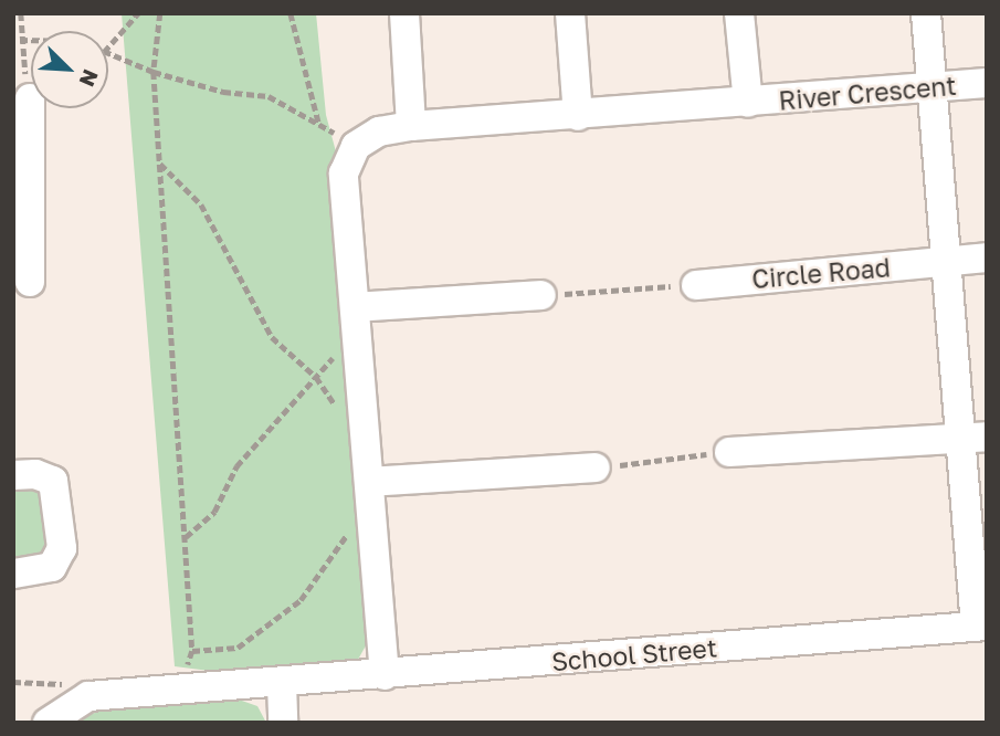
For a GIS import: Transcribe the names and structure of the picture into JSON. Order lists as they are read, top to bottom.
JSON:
{
  "streets": {
    "street": ["River Crescent", "Circle Road", "School Street"]
  },
  "north": "bottom right"
}
